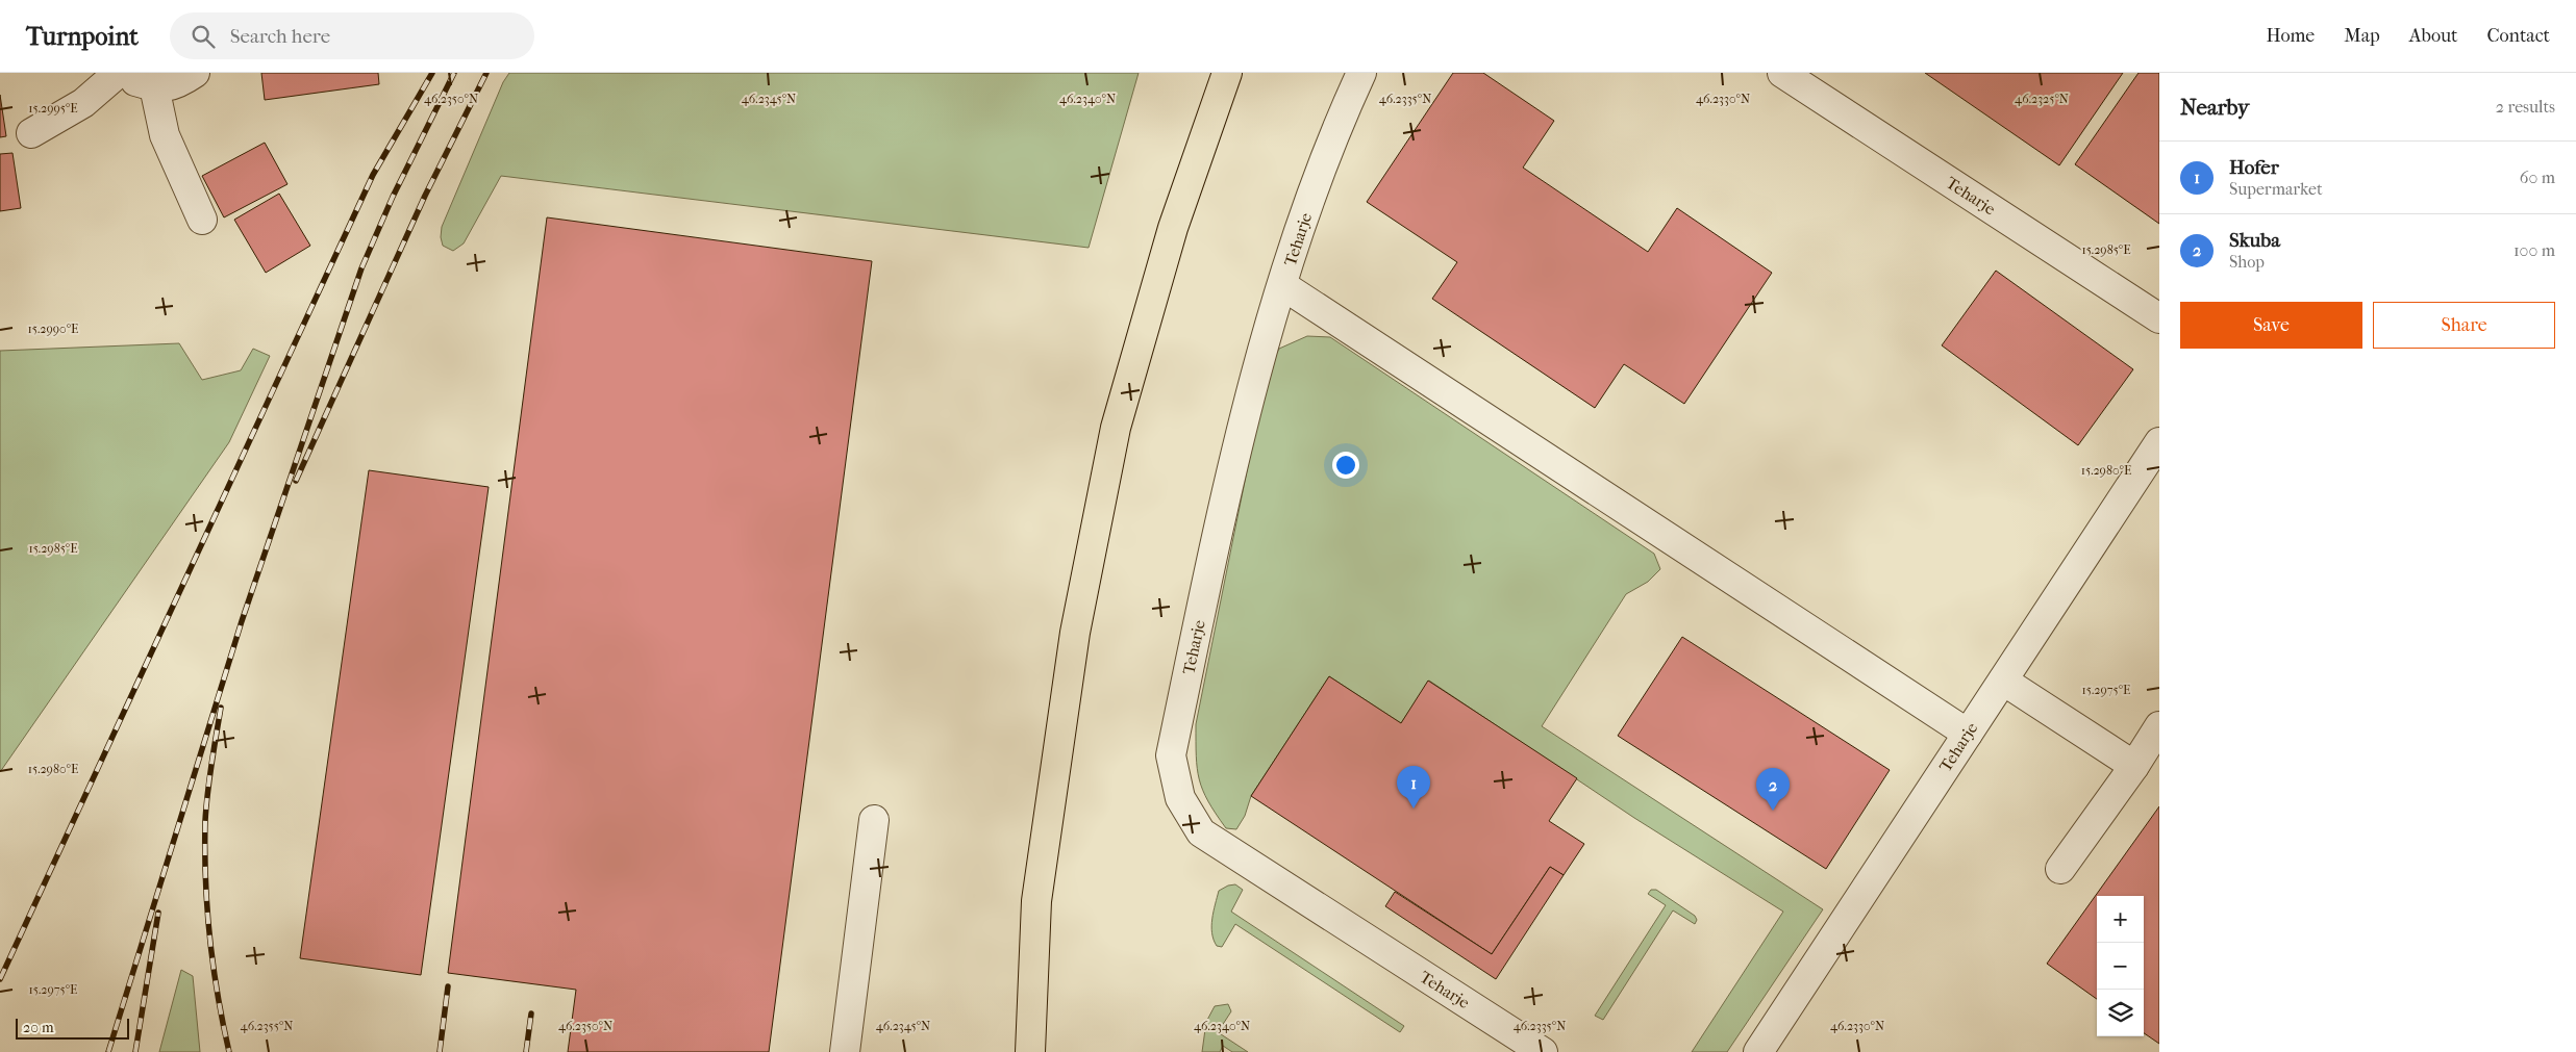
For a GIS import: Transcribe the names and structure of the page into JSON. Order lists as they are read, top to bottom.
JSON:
{
  "streets": {
    "street": ["Teharje"]
  },
  "scale_bar": "20 m",
  "page": {
    "header": "Turnpoint",
    "search": "Search here",
    "nav": [
      "Home",
      "Map",
      "About",
      "Contact"
    ],
    "heading": ["Nearby", "2 results"],
    "list": [
      {
        "mark": "1",
        "name": "Hofer",
        "note": "Supermarket",
        "value": "60 m"
      },
      {
        "mark": "2",
        "name": "Skuba",
        "note": "Shop",
        "value": "100 m"
      }
    ],
    "buttons": ["Save", "Share"],
    "pins": ["1", "2"],
    "map_buttons": ["+", "−"],
    "scale": "20 m"
  },
  "coordinates": [
    "46.2350°N",
    "46.2345°N",
    "46.2340°N",
    "46.2335°N",
    "46.2330°N",
    "46.2325°N",
    "15.2995°E",
    "15.2985°E",
    "15.2990°E",
    "15.2980°E",
    "15.2975°E",
    "46.2355°N"
  ]
}
